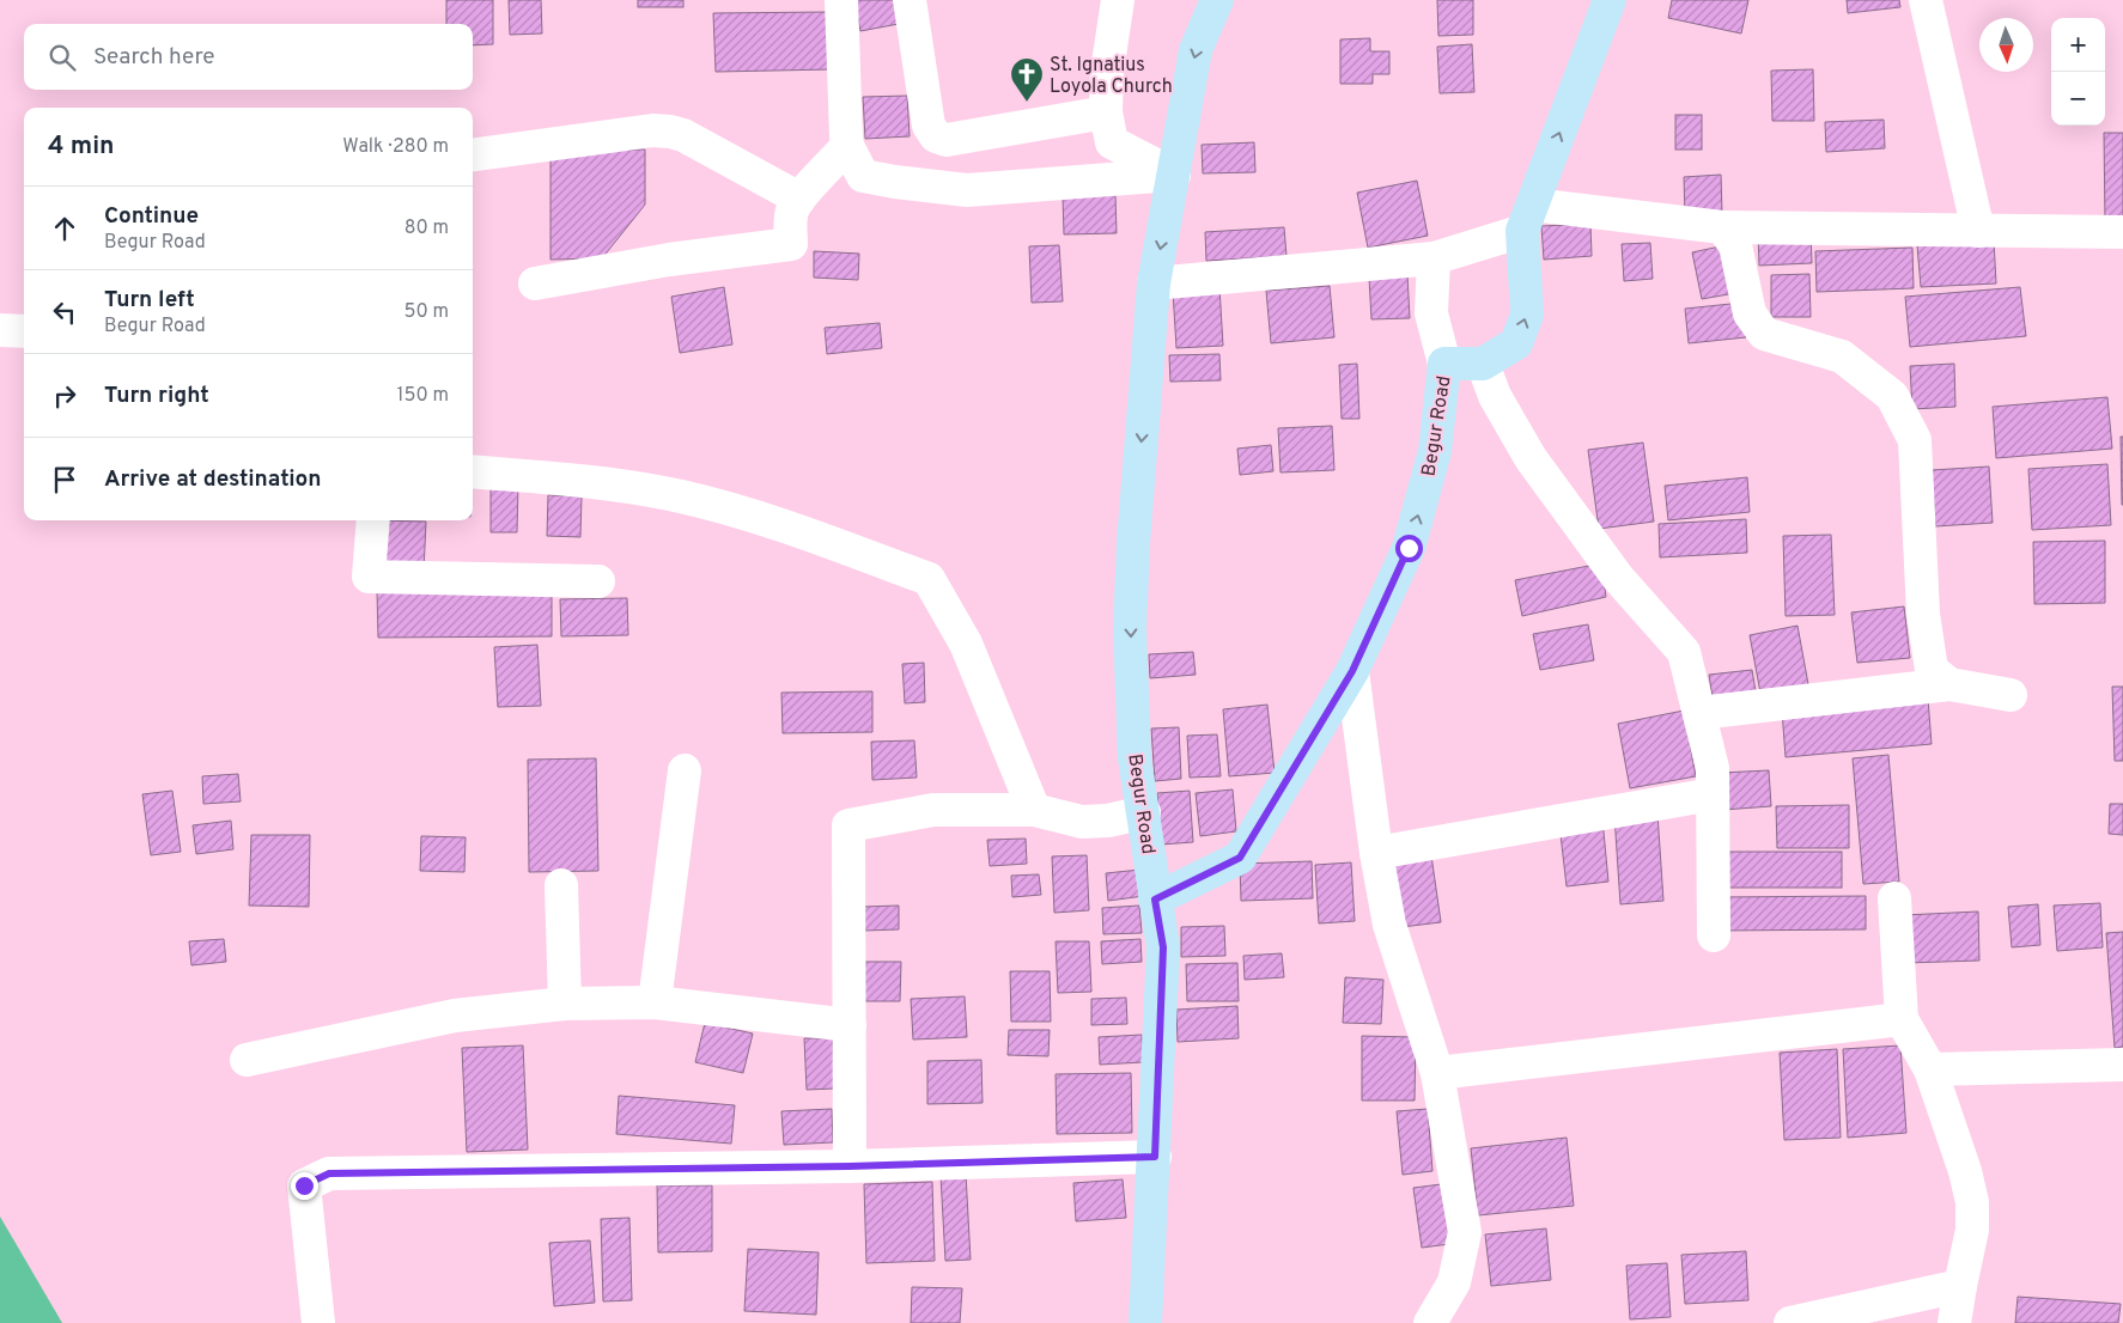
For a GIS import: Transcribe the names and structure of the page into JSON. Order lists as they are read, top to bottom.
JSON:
{
  "streets": {
    "main road": ["Begur Road"]
  },
  "places": {
    "church": ["St. Ignatius Loyola Church"]
  },
  "north": "bottom",
  "page": {
    "map_buttons": ["+", "−"],
    "search": "Search here",
    "heading": ["4 min", "Walk · 280 m"],
    "list": [
      ["Continue", "Begur Road", "80 m"],
      ["Turn left", "Begur Road", "50 m"],
      ["Turn right", "150 m"],
      "Arrive at destination"
    ]
  }
}
